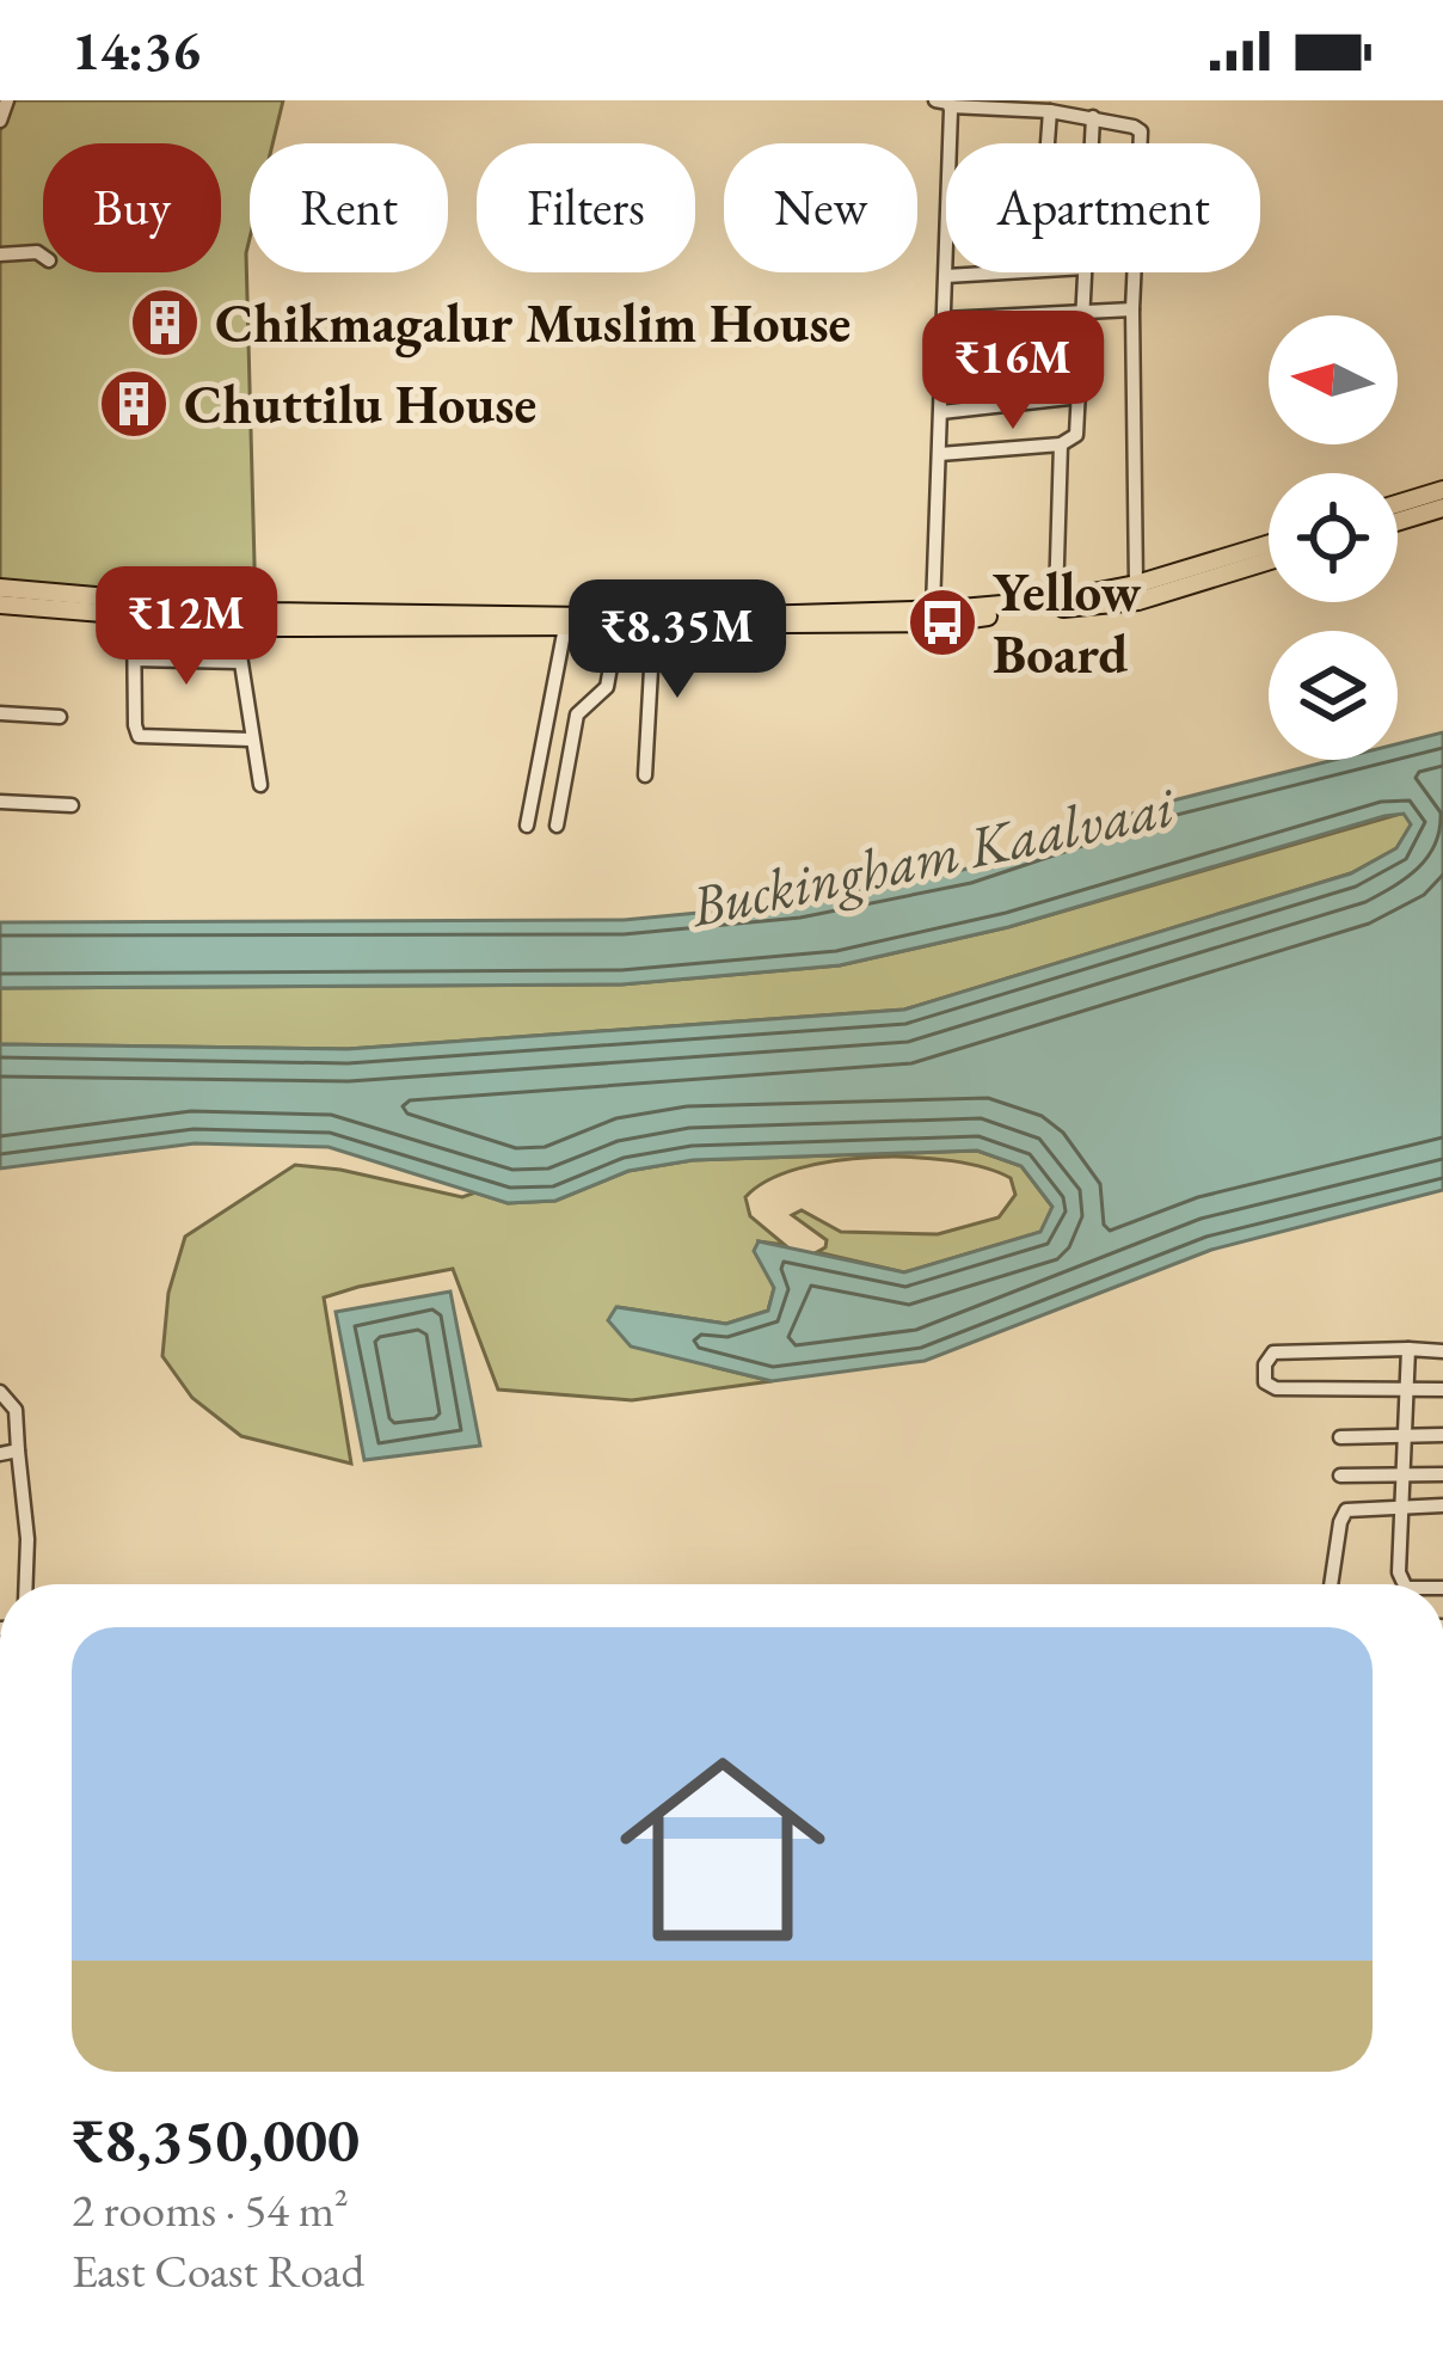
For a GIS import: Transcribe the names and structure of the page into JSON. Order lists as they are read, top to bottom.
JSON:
{
  "water": ["Buckingham Kaalvaai"],
  "places": {
    "building": ["Chikmagalur Muslim House", "Chuttilu House"],
    "bus stop": ["Yellow Board"]
  },
  "north": "left",
  "page": {
    "status": "14:36",
    "chip": [
      "Buy",
      "Rent",
      "Filters",
      "New",
      "Apartment"
    ],
    "price": ["₹16M", "₹12M", "₹8.35M"],
    "list": [
      {
        "name": "₹8,350,000",
        "note": "2 rooms · 54 m² · East Coast Road"
      }
    ]
  }
}
